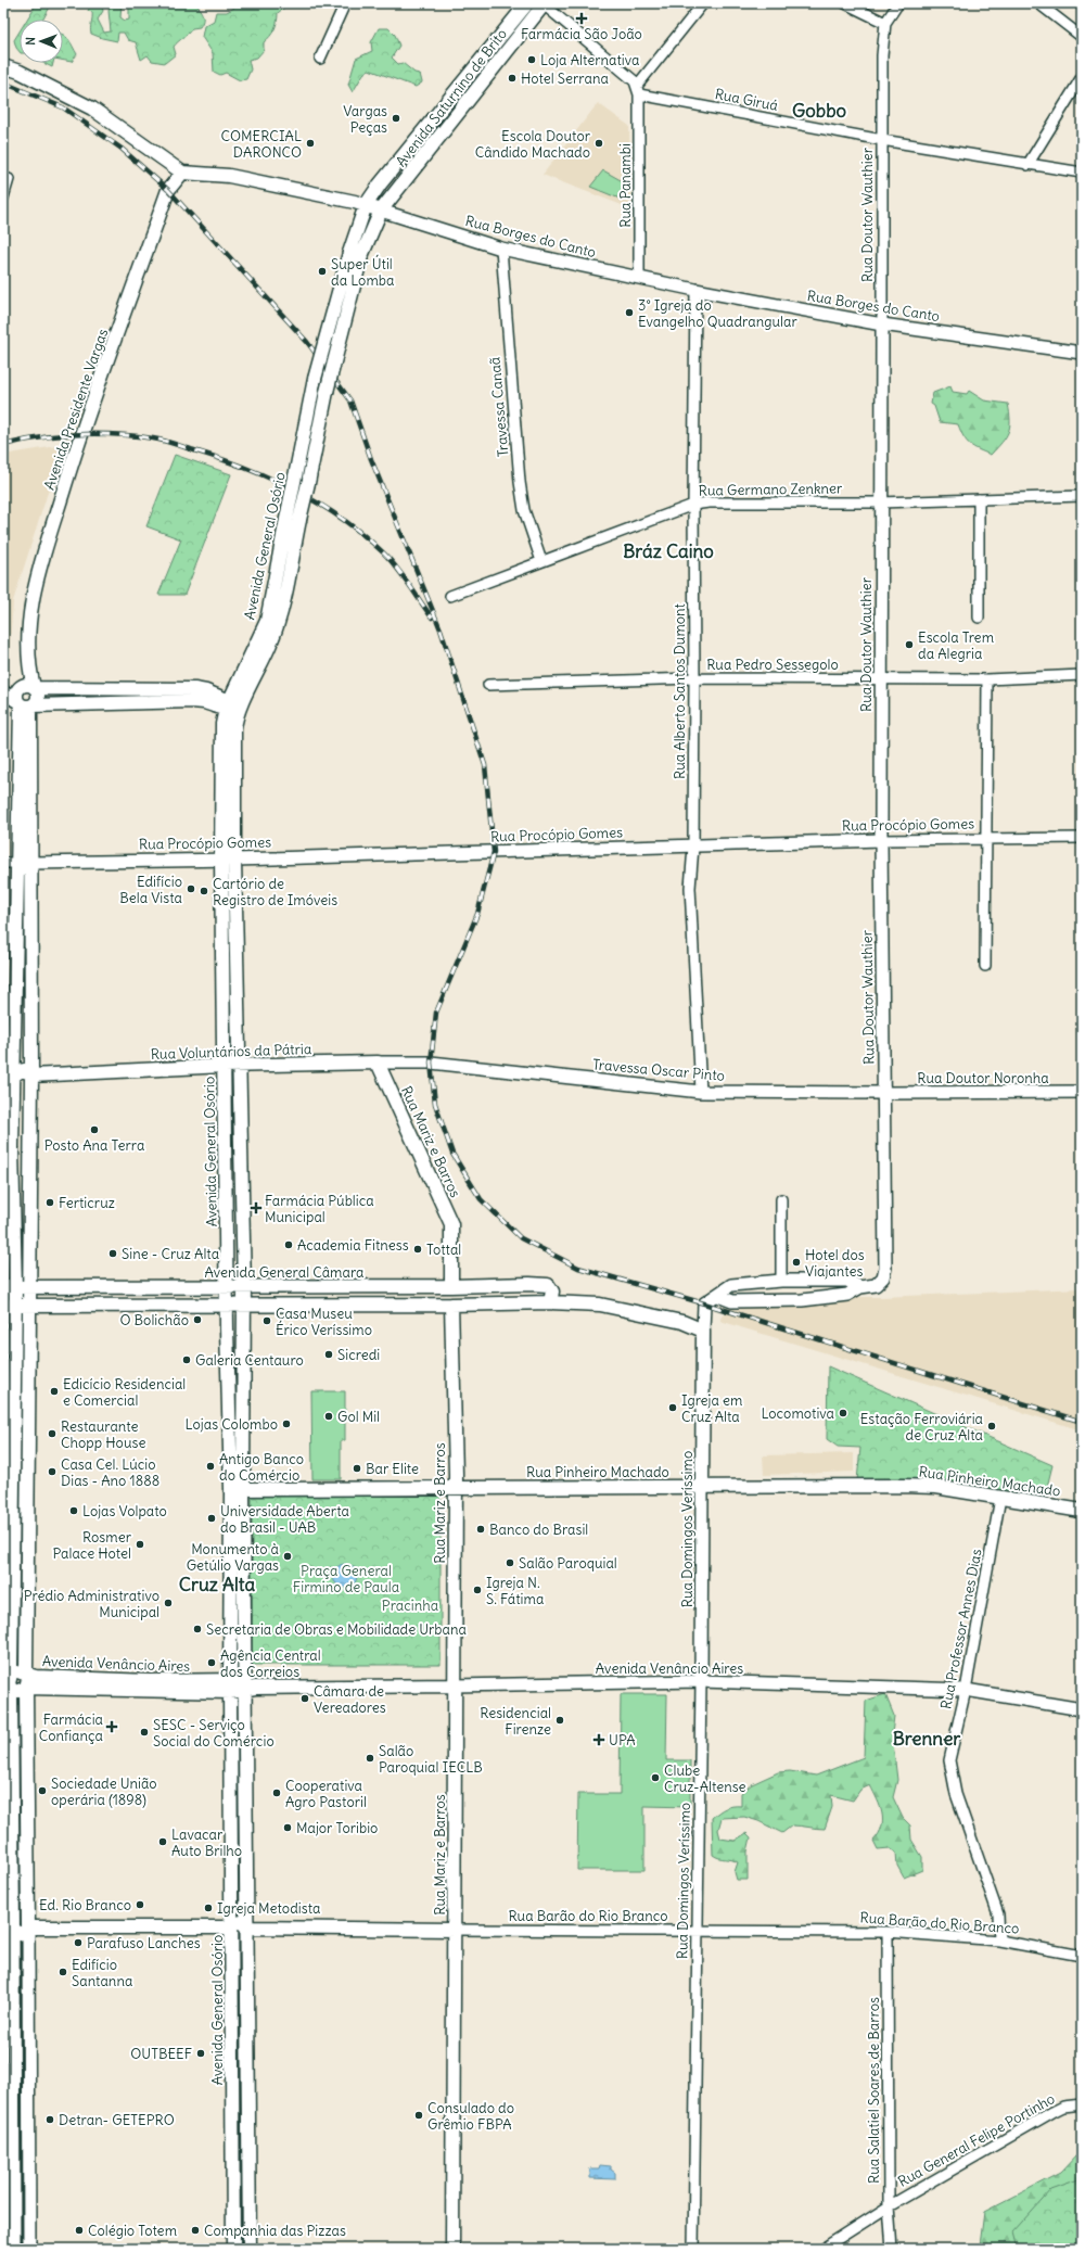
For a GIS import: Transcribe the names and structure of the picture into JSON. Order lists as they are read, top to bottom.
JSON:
{
  "streets": {
    "main road": [
      "Avenida Saturnino de Brito",
      "Rua Borges do Canto",
      "Avenida Presidente Vargas",
      "Avenida General Osório",
      "Rua Voluntários da Pátria",
      "Rua Mariz e Barros",
      "Avenida General Câmara",
      "Rua Pinheiro Machado",
      "Rua Domingos Veríssimo",
      "Avenida Venâncio Aires",
      "Rua Barão do Rio Branco"
    ],
    "street": [
      "Rua Giruá",
      "Rua Panambi",
      "Rua Doutor Wauthier",
      "Travessa Canaã",
      "Rua Germano Zenkner",
      "Rua Pedro Sessegolo",
      "Rua Alberto Santos Dumont",
      "Rua Procópio Gomes",
      "Travessa Oscar Pinto",
      "Rua Doutor Noronha",
      "Rua Professor Annes Dias",
      "Rua Salatiel Soares de Barros",
      "Rua General Felipe Portinho"
    ]
  },
  "crossings": [
    ["Avenida Saturnino de Brito", "Rua Borges do Canto"],
    ["Avenida Saturnino de Brito", "Avenida General Osório"],
    ["Rua Giruá", "Rua Panambi"],
    ["Rua Giruá", "Rua Doutor Wauthier"],
    ["Rua Panambi", "Rua Borges do Canto"],
    ["Rua Doutor Wauthier", "Rua Borges do Canto"],
    ["Rua Doutor Wauthier", "Rua Germano Zenkner"],
    ["Rua Doutor Wauthier", "Rua Pedro Sessegolo"],
    ["Rua Doutor Wauthier", "Rua Procópio Gomes"],
    ["Rua Doutor Wauthier", "Travessa Oscar Pinto"],
    ["Rua Doutor Wauthier", "Rua Doutor Noronha"],
    ["Rua Borges do Canto", "Travessa Canaã"],
    ["Rua Borges do Canto", "Avenida Presidente Vargas"],
    ["Rua Borges do Canto", "Avenida General Osório"],
    ["Rua Borges do Canto", "Rua Alberto Santos Dumont"],
    ["Travessa Canaã", "Rua Germano Zenkner"],
    ["Avenida Presidente Vargas", "Rua Procópio Gomes"],
    ["Avenida Presidente Vargas", "Rua Voluntários da Pátria"],
    ["Avenida Presidente Vargas", "Avenida General Câmara"],
    ["Avenida Presidente Vargas", "Avenida Venâncio Aires"],
    ["Avenida Presidente Vargas", "Rua Barão do Rio Branco"],
    ["Rua Germano Zenkner", "Rua Alberto Santos Dumont"],
    ["Avenida General Osório", "Rua Procópio Gomes"],
    ["Avenida General Osório", "Rua Voluntários da Pátria"],
    ["Avenida General Osório", "Avenida General Câmara"],
    ["Avenida General Osório", "Rua Pinheiro Machado"],
    ["Avenida General Osório", "Avenida Venâncio Aires"],
    ["Avenida General Osório", "Rua Barão do Rio Branco"],
    ["Rua Pedro Sessegolo", "Rua Alberto Santos Dumont"],
    ["Rua Alberto Santos Dumont", "Rua Procópio Gomes"],
    ["Rua Alberto Santos Dumont", "Travessa Oscar Pinto"],
    ["Rua Voluntários da Pátria", "Travessa Oscar Pinto"],
    ["Rua Voluntários da Pátria", "Rua Mariz e Barros"],
    ["Travessa Oscar Pinto", "Rua Doutor Noronha"],
    ["Rua Mariz e Barros", "Avenida General Câmara"],
    ["Rua Mariz e Barros", "Rua Pinheiro Machado"],
    ["Rua Mariz e Barros", "Avenida Venâncio Aires"],
    ["Rua Mariz e Barros", "Rua Barão do Rio Branco"],
    ["Rua Pinheiro Machado", "Rua Domingos Veríssimo"],
    ["Rua Pinheiro Machado", "Rua Professor Annes Dias"],
    ["Rua Domingos Veríssimo", "Avenida Venâncio Aires"],
    ["Rua Domingos Veríssimo", "Rua Barão do Rio Branco"],
    ["Rua Professor Annes Dias", "Avenida Venâncio Aires"],
    ["Rua Professor Annes Dias", "Rua Barão do Rio Branco"],
    ["Rua Barão do Rio Branco", "Rua Salatiel Soares de Barros"],
    ["Rua Salatiel Soares de Barros", "Rua General Felipe Portinho"]
  ],
  "districts": [
    "Gobbo",
    "Bráz Caino",
    "Cruz Alta",
    "Brenner"
  ],
  "parks": ["Praça General Firmino de Paula", "Pracinha"],
  "places": {
    "health": [
      "Farmácia São João",
      "Farmácia Pública Municipal",
      "Farmácia Confiança",
      "UPA"
    ],
    "other": [
      "Loja Alternativa",
      "Hotel Serrana",
      "Vargas Peças",
      "COMERCIAL DARONCO",
      "Escola Doutor Cândido Machado",
      "Super Útil da Lomba",
      "3° Igreja do Evangelho Quadrangular",
      "Escola Trem da Alegria",
      "Edifício Bela Vista",
      "Cartório de Registro de Imóveis",
      "Posto Ana Terra",
      "Ferticruz",
      "Academia Fitness",
      "Tottal",
      "Sine - Cruz Alta",
      "Hotel dos Viajantes",
      "O Bolichão",
      "Casa Museu Érico Veríssimo",
      "Sicredi",
      "Galeria Centauro",
      "Edicício Residencial e Comercial",
      "Igreja em Cruz Alta",
      "Locomotiva",
      "Gol Mil",
      "Lojas Colombo",
      "Estação Ferroviária de Cruz Alta",
      "Restaurante Chopp House",
      "Antigo Banco do Comércio",
      "Bar Elite",
      "Casa Cel. Lúcio Dias - Ano 1888",
      "Lojas Volpato",
      "Universidade Aberta do Brasil - UAB",
      "Banco do Brasil",
      "Rosmer Palace Hotel",
      "Monumento à Getúlio Vargas",
      "Salão Paroquial",
      "Igreja N. S. Fátima",
      "Prédio Administrativo Municipal",
      "Secretaria de Obras e Mobilidade Urbana",
      "Agência Central dos Correios",
      "Câmara de Vereadores",
      "Residencial Firenze",
      "SESC - Serviço Social do Comércio",
      "Salão Paroquial IECLB",
      "Clube Cruz-Altense",
      "Sociedade União operária (1898)",
      "Cooperativa Agro Pastoril",
      "Major Toribio",
      "Lavacar Auto Brilho",
      "Ed. Rio Branco",
      "Igreja Metodista",
      "Parafuso Lanches",
      "Edifício Santanna",
      "OUTBEEF",
      "Consulado do Grêmio FBPA",
      "Detran- GETEPRO",
      "Colégio Totem",
      "Companhia das Pizzas"
    ]
  },
  "north": "left"
}
